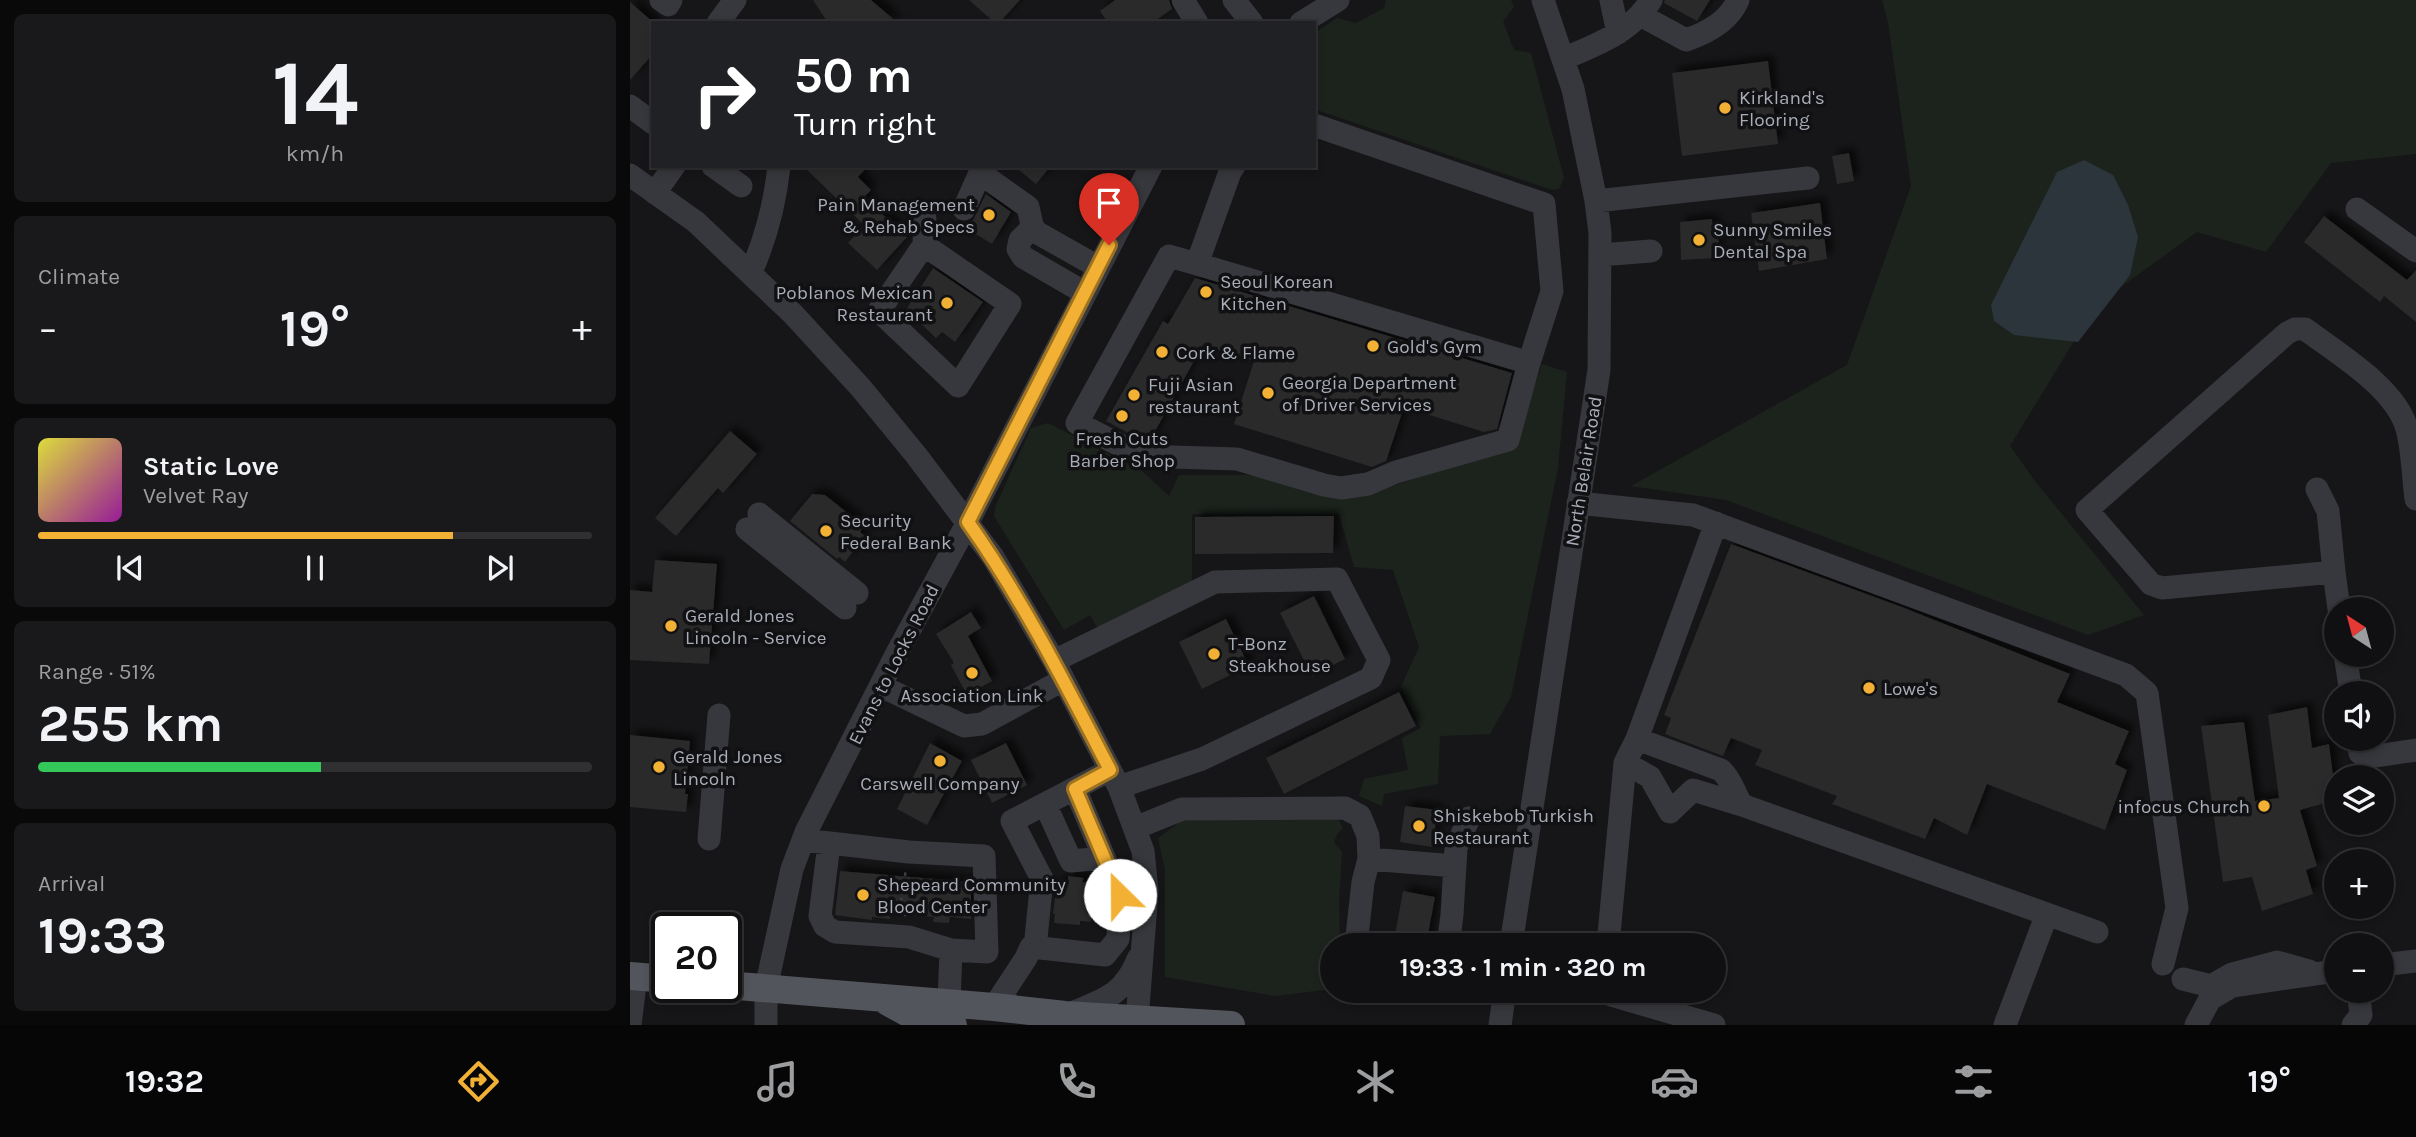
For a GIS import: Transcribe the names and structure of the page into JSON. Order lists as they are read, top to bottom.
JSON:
{
  "streets": {
    "street": ["North Belair Road", "Evans to Locks Road"]
  },
  "places": [
    "Kirkland's Flooring",
    "Pain Management & Rehab Specs",
    "Sunny Smiles Dental Spa",
    "Seoul Korean Kitchen",
    "Poblanos Mexican Restaurant",
    "Gold's Gym",
    "Cork & Flame",
    "Georgia Department of Driver Services",
    "Fuji Asian restaurant",
    "Fresh Cuts Barber Shop",
    "Security Federal Bank",
    "Gerald Jones Lincoln - Service",
    "T-Bonz Steakhouse",
    "Association Link",
    "Lowe's",
    "Carswell Company",
    "Gerald Jones Lincoln",
    "infocus Church",
    "Shiskebob Turkish Restaurant",
    "Shepeard Community Blood Center"
  ],
  "north": "top left",
  "page": {
    "tile": [
      ["14", "km/h"],
      "Climate",
      ["Range · 51%", "255 km"],
      ["Arrival", "19:33"]
    ],
    "turn": ["50 m", "Turn right"],
    "heat": ["−", "19°", "+"],
    "song": ["Static Love", "Velvet Ray"],
    "map_buttons": ["+", "−"],
    "limit": "20",
    "trip": "19:33 · 1 min · 320 m",
    "tabs": ["19:32", "19°"]
  }
}
